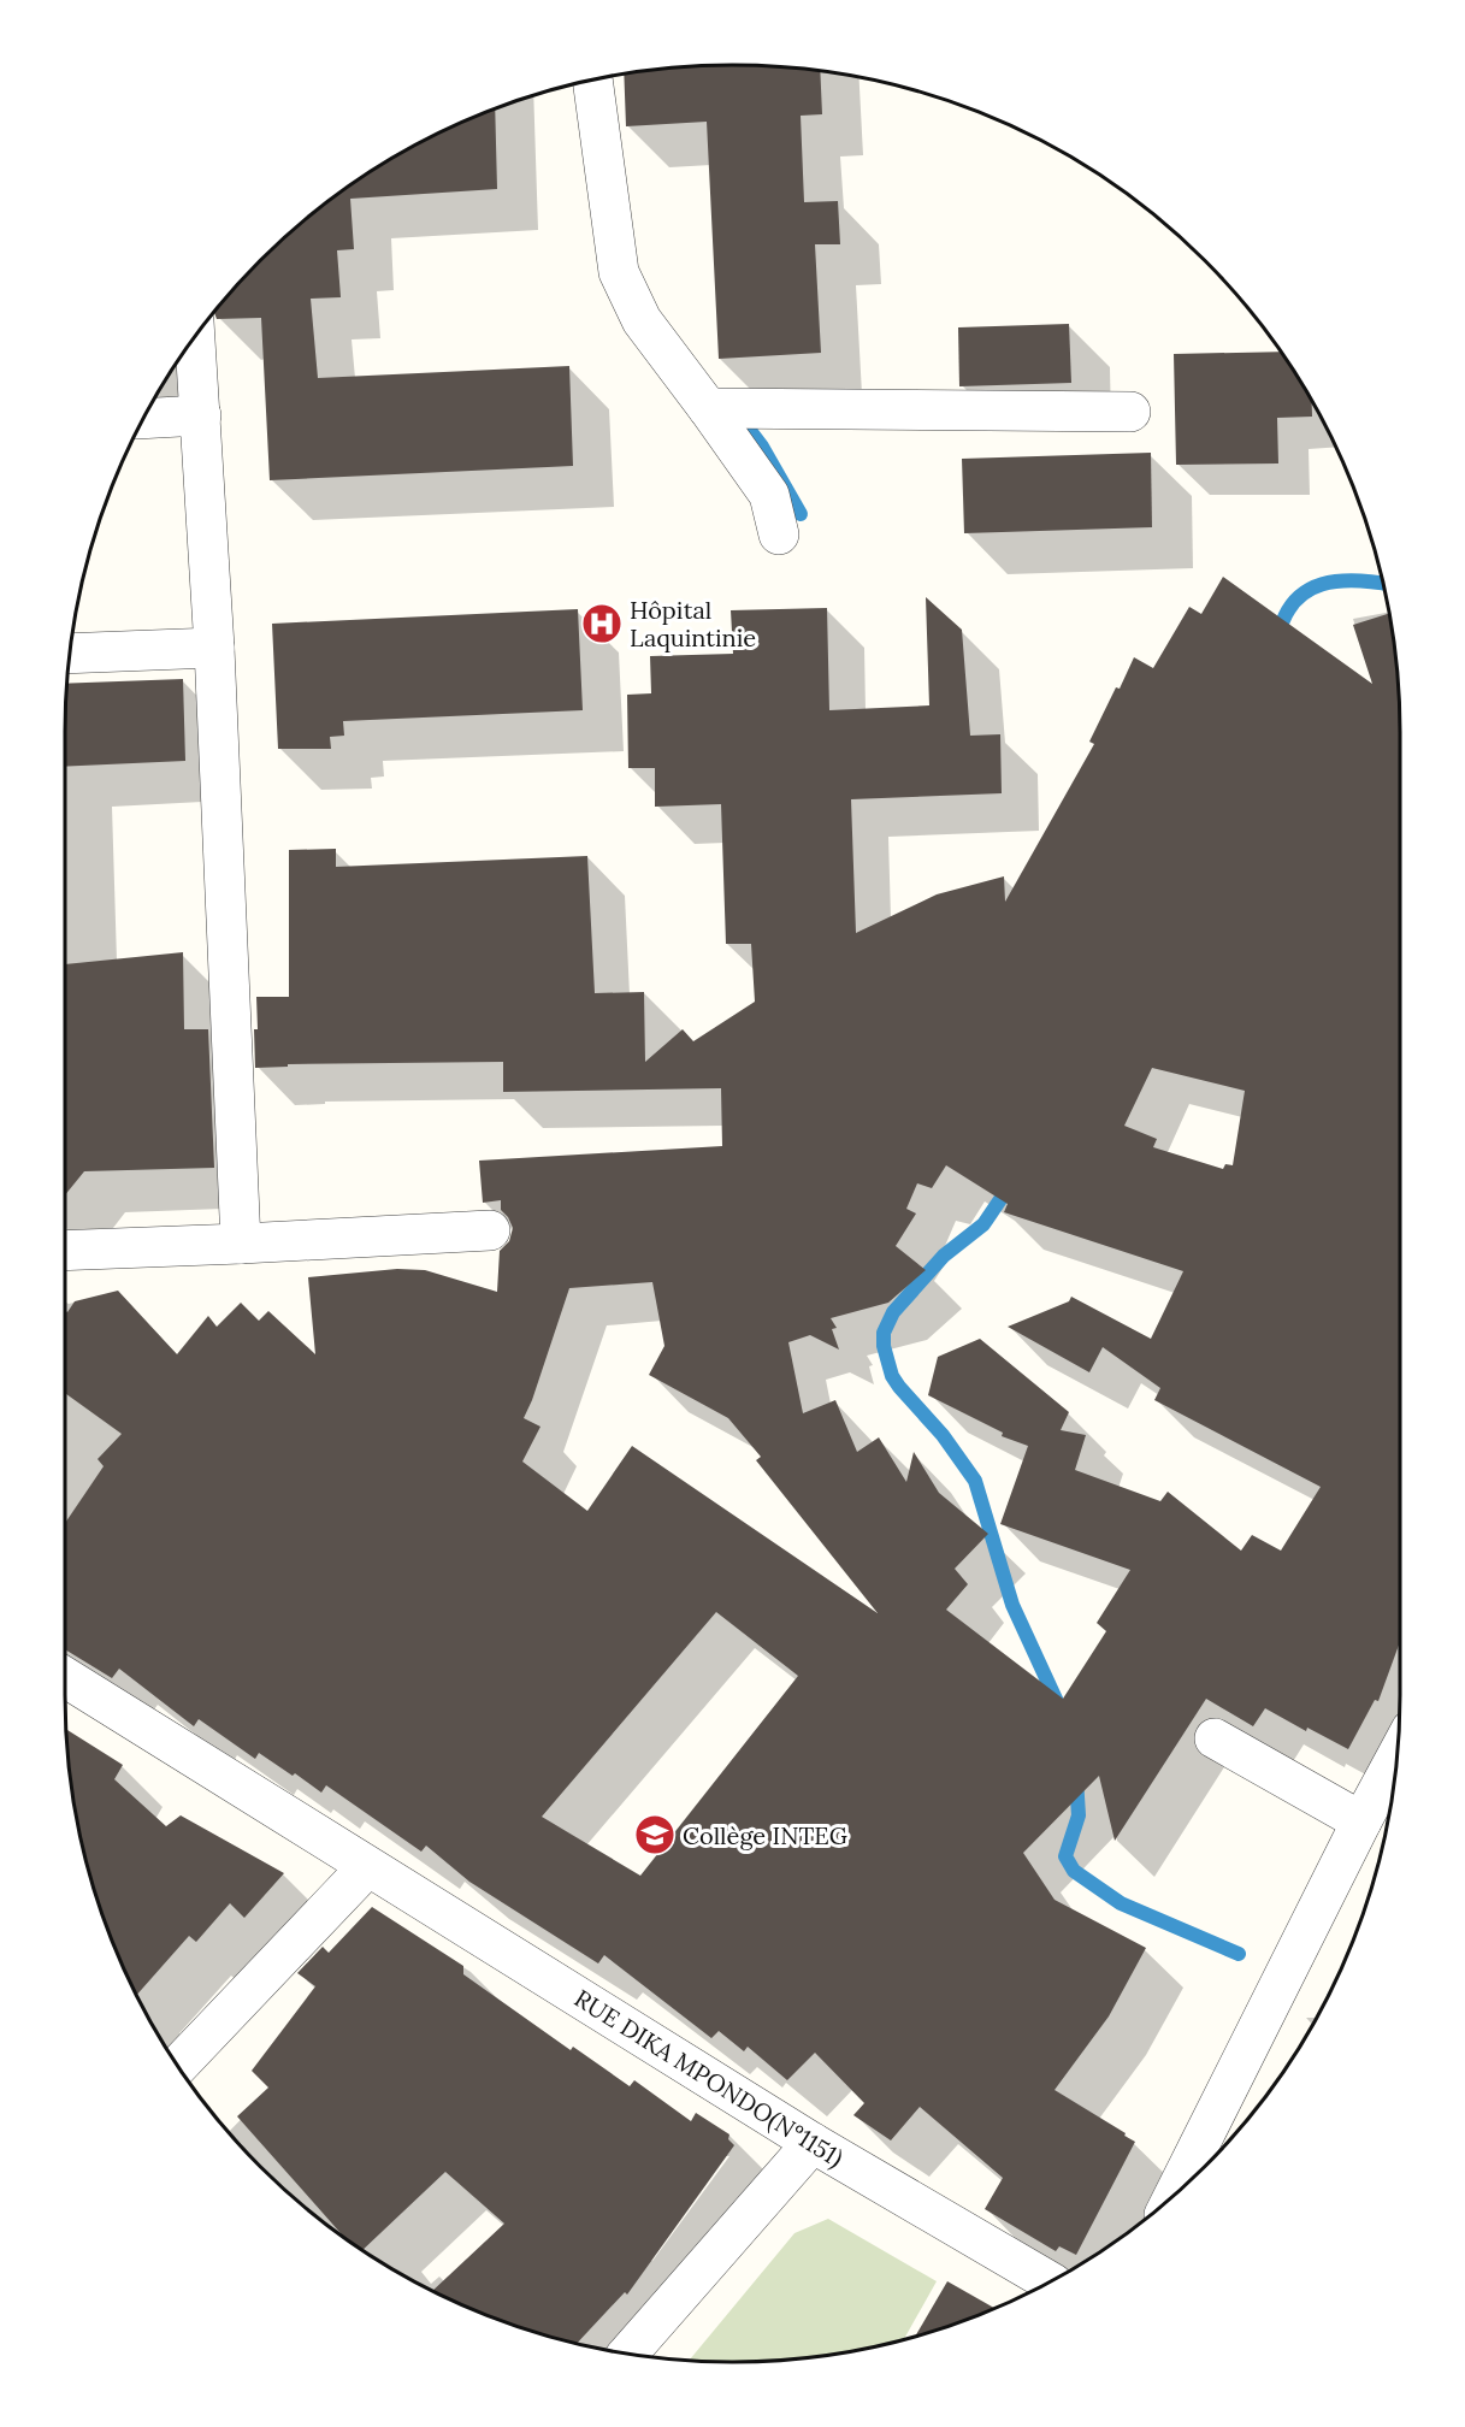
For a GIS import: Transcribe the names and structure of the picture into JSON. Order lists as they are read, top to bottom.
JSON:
{
  "streets": {
    "street": ["RUE DIKA MPONDO(N°1151)"]
  },
  "places": {
    "hospital": ["Hôpital Laquintinie"],
    "school or university": ["Collège INTEG"]
  }
}
